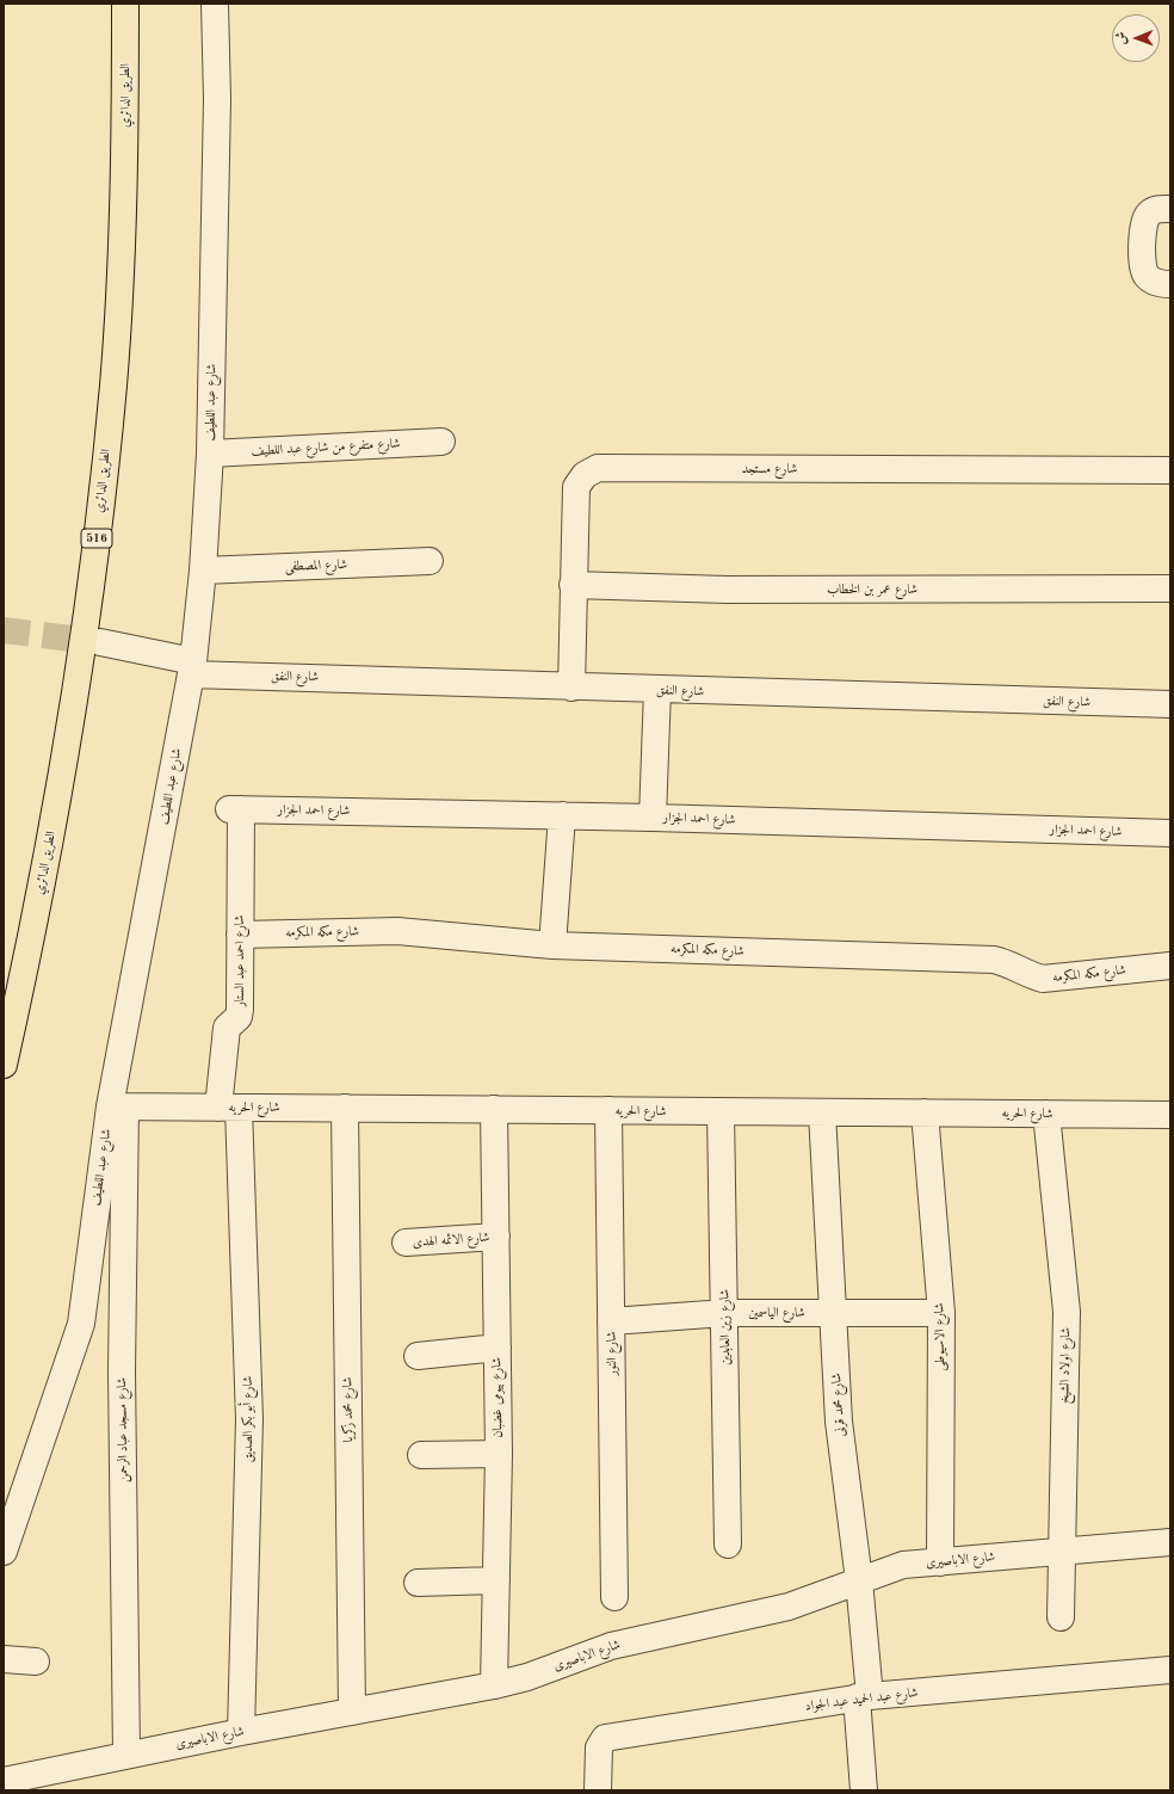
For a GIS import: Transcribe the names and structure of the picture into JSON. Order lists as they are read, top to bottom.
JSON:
{
  "streets": {
    "highway": ["الطريق الدائري", "516"],
    "street": [
      "شارع عبد اللطيف",
      "شارع متفرع من شارع عبد اللطيف",
      "شارع مستجد",
      "شارع المصطفى",
      "شارع عمر بن الخطاب",
      "شارع النفق",
      "شارع احمد الجزار",
      "شارع مكه المكرمه",
      "شارع احمد عبد الستار",
      "شارع الحريه",
      "شارع الائمه الهدى",
      "شارع الياسمين",
      "شارع زين العابدين",
      "شارع الاسيوطى",
      "شارع النور",
      "شارع اولاد الشيخ",
      "شارع بيومى غضبان",
      "شارع محمد قرنى",
      "شارع محمد زكريا",
      "شارع أبو بكر الصديق",
      "شارع مسجد عباد الرحمن",
      "شارع الاباصيرى",
      "شارع عبد الحميد عبد الجواد"
    ]
  },
  "crossings": [
    ["شارع عبد اللطيف", "شارع متفرع من شارع عبد اللطيف"],
    ["شارع عبد اللطيف", "شارع المصطفى"],
    ["شارع عبد اللطيف", "شارع النفق"],
    ["شارع عبد اللطيف", "شارع الحريه"],
    ["شارع عبد اللطيف", "شارع مسجد عباد الرحمن"],
    ["شارع مستجد", "شارع عمر بن الخطاب"],
    ["شارع مستجد", "شارع النفق"],
    ["شارع احمد الجزار", "شارع احمد عبد الستار"],
    ["شارع مكه المكرمه", "شارع احمد عبد الستار"],
    ["شارع احمد عبد الستار", "شارع الحريه"],
    ["شارع احمد عبد الستار", "شارع أبو بكر الصديق"],
    ["شارع الحريه", "شارع زين العابدين"],
    ["شارع الحريه", "شارع الاسيوطى"],
    ["شارع الحريه", "شارع النور"],
    ["شارع الحريه", "شارع اولاد الشيخ"],
    ["شارع الحريه", "شارع بيومى غضبان"],
    ["شارع الحريه", "شارع محمد قرنى"],
    ["شارع الحريه", "شارع محمد زكريا"],
    ["شارع الحريه", "شارع أبو بكر الصديق"],
    ["شارع الحريه", "شارع مسجد عباد الرحمن"],
    ["شارع الائمه الهدى", "شارع بيومى غضبان"],
    ["شارع الياسمين", "شارع زين العابدين"],
    ["شارع الياسمين", "شارع الاسيوطى"],
    ["شارع الياسمين", "شارع النور"],
    ["شارع الياسمين", "شارع محمد قرنى"],
    ["شارع الاسيوطى", "شارع الاباصيرى"],
    ["شارع اولاد الشيخ", "شارع الاباصيرى"],
    ["شارع بيومى غضبان", "شارع الاباصيرى"],
    ["شارع محمد قرنى", "شارع الاباصيرى"],
    ["شارع محمد قرنى", "شارع عبد الحميد عبد الجواد"],
    ["شارع محمد زكريا", "شارع الاباصيرى"],
    ["شارع أبو بكر الصديق", "شارع الاباصيرى"],
    ["شارع مسجد عباد الرحمن", "شارع الاباصيرى"]
  ],
  "north": "left"
}
